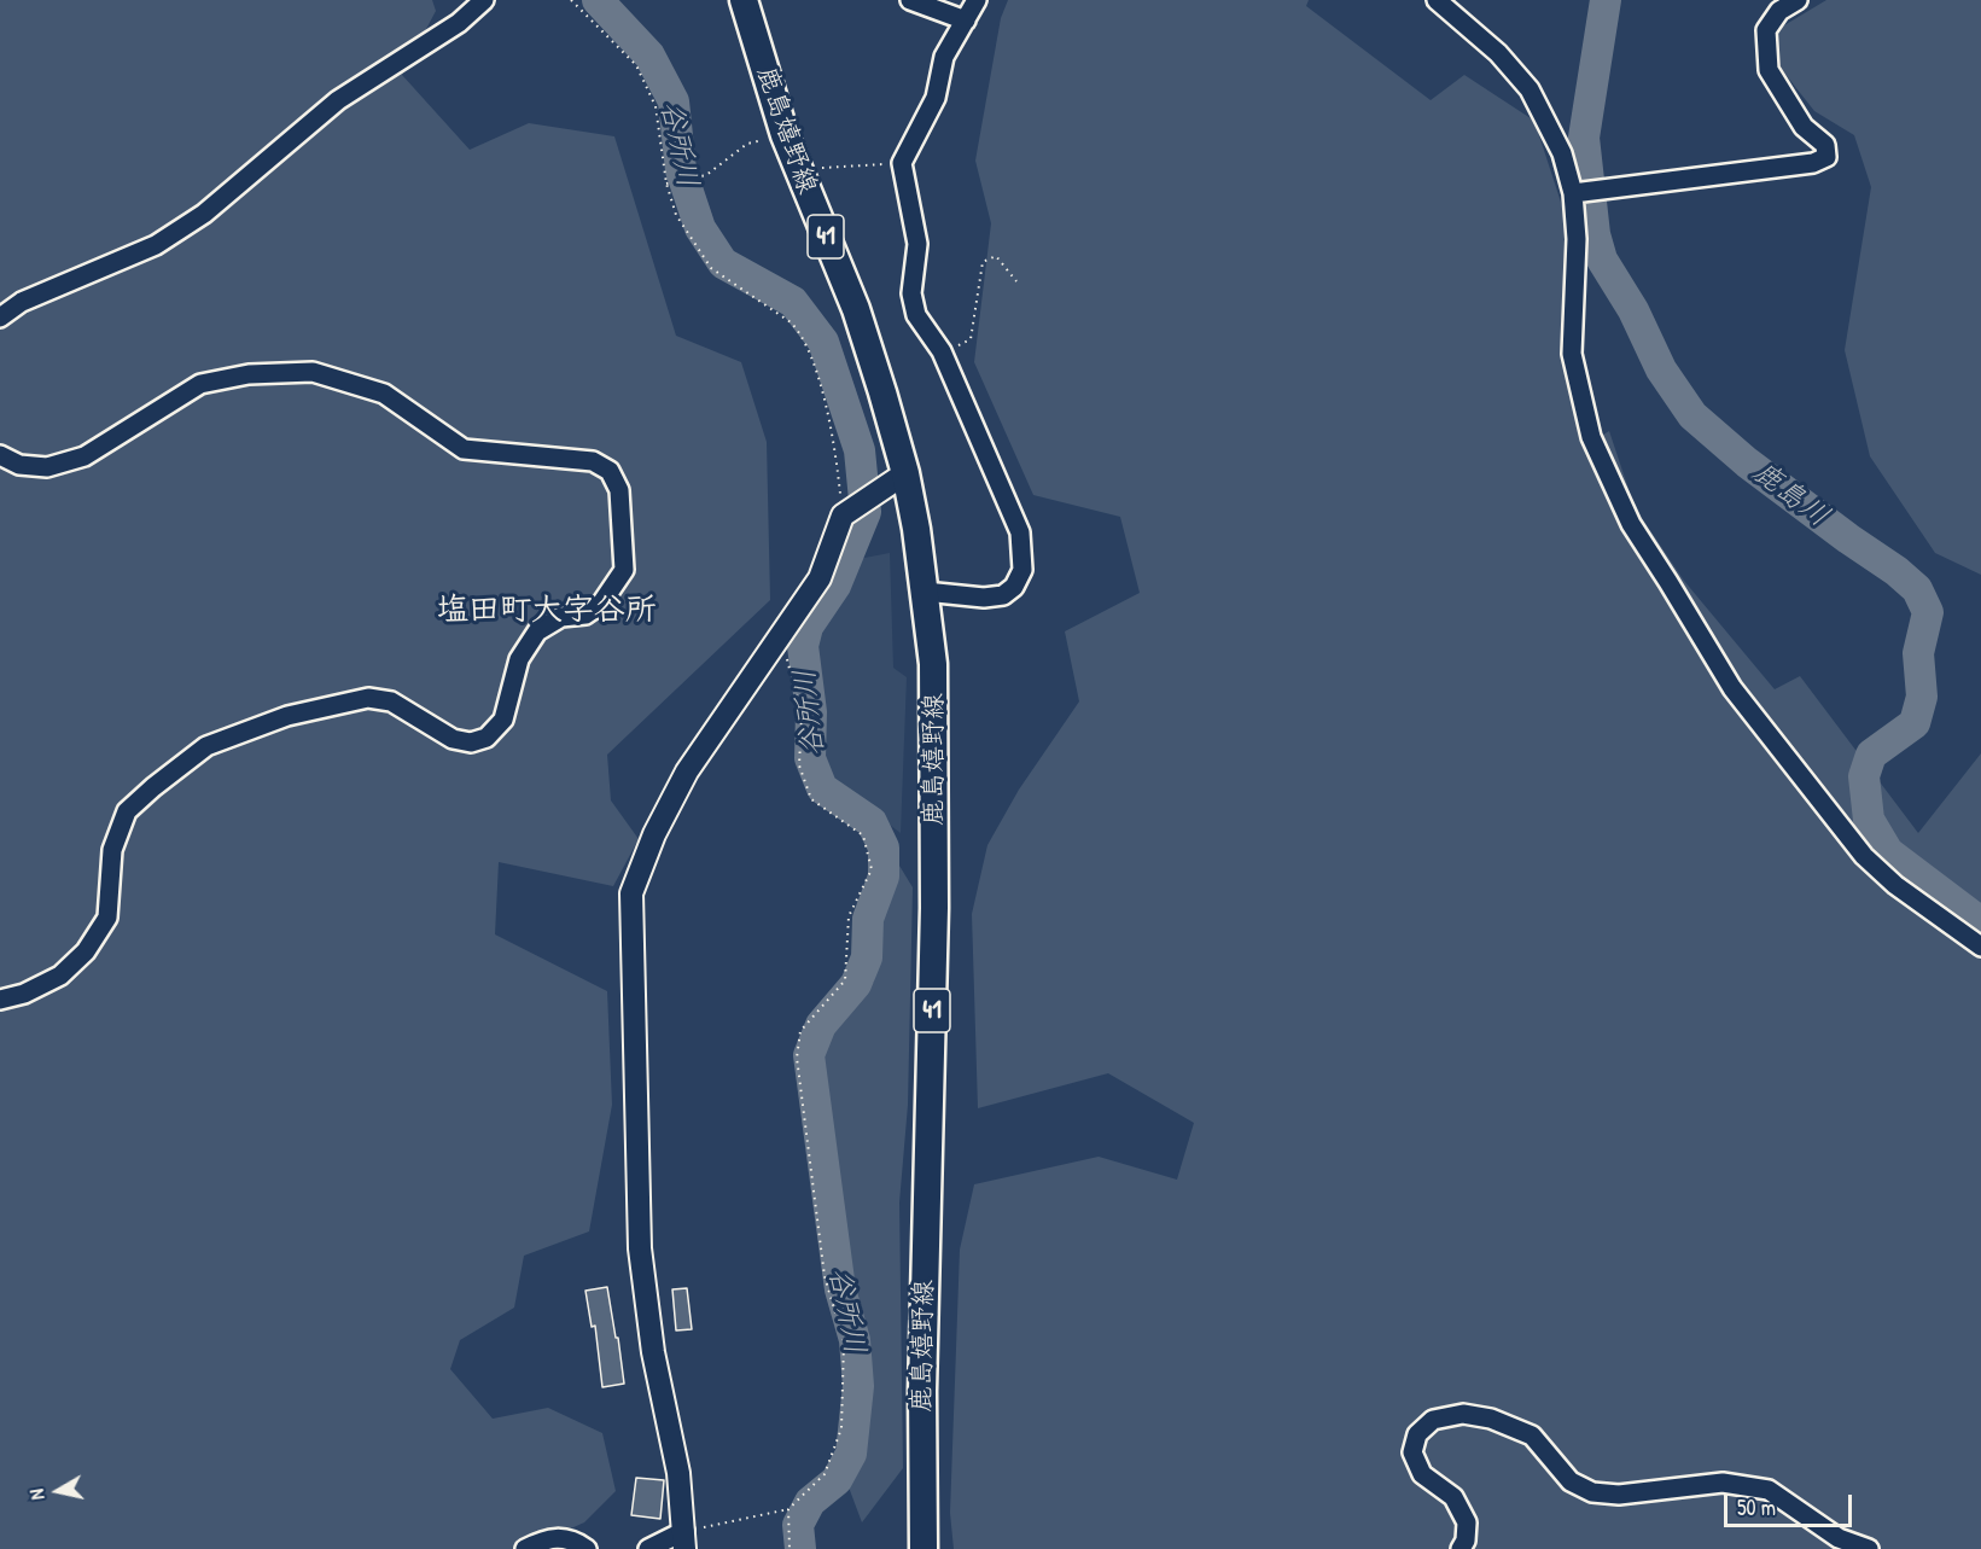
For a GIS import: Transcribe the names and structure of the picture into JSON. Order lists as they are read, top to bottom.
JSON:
{
  "streets": {
    "main road": ["鹿島嬉野線", "41"]
  },
  "districts": ["塩田町大字谷所"],
  "water": ["谷所川", "鹿島川"],
  "scale_bar": "50 m",
  "north": "left"
}
